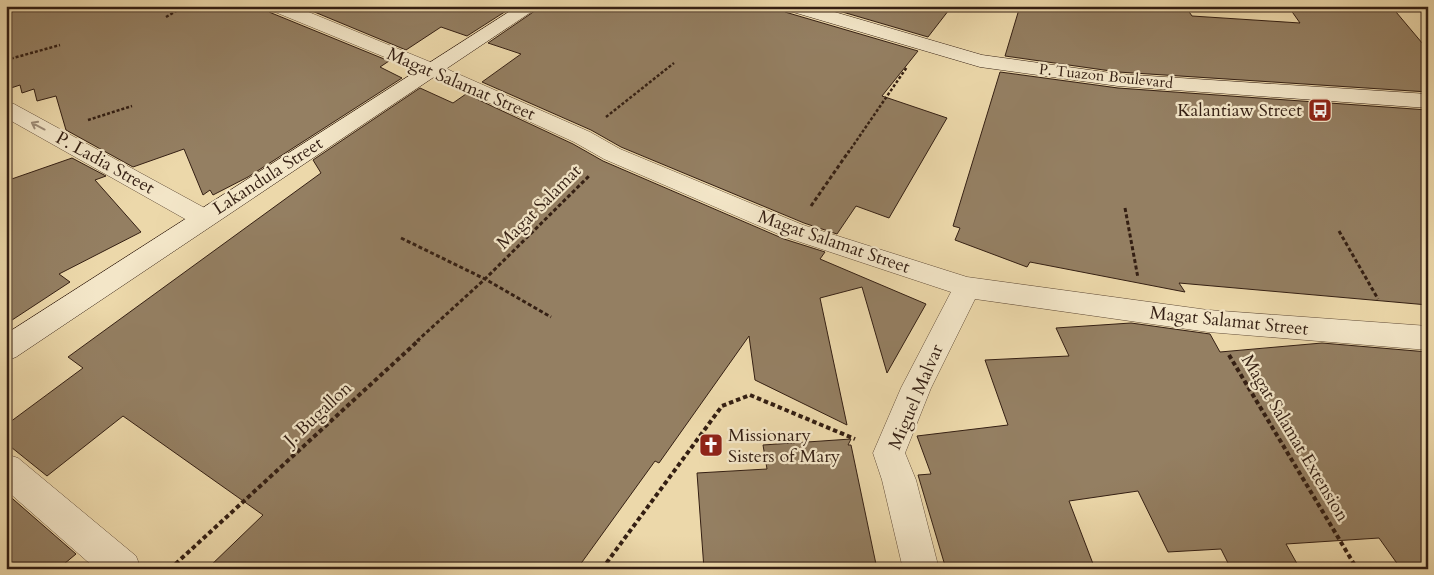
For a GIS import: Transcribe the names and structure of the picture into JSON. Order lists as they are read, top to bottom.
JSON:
{
  "streets": {
    "street": [
      "P. Tuazon Boulevard",
      "Magat Salamat Street",
      "P. Ladia Street",
      "Lakandula Street",
      "Miguel Malvar"
    ],
    "path": ["Magat Salamat", "J. Bugallon", "Magat Salamat Extension"]
  },
  "crossings": [
    ["Magat Salamat Street", "Lakandula Street"],
    ["Magat Salamat Street", "Magat Salamat"],
    ["Magat Salamat Street", "Miguel Malvar"],
    ["Magat Salamat Street", "Magat Salamat Extension"],
    ["P. Ladia Street", "Lakandula Street"],
    ["Magat Salamat", "J. Bugallon"]
  ],
  "one_way": ["P. Ladia Street"],
  "places": {
    "bus stop": ["Kalantiaw Street"],
    "church": ["Missionary Sisters of Mary"]
  }
}
